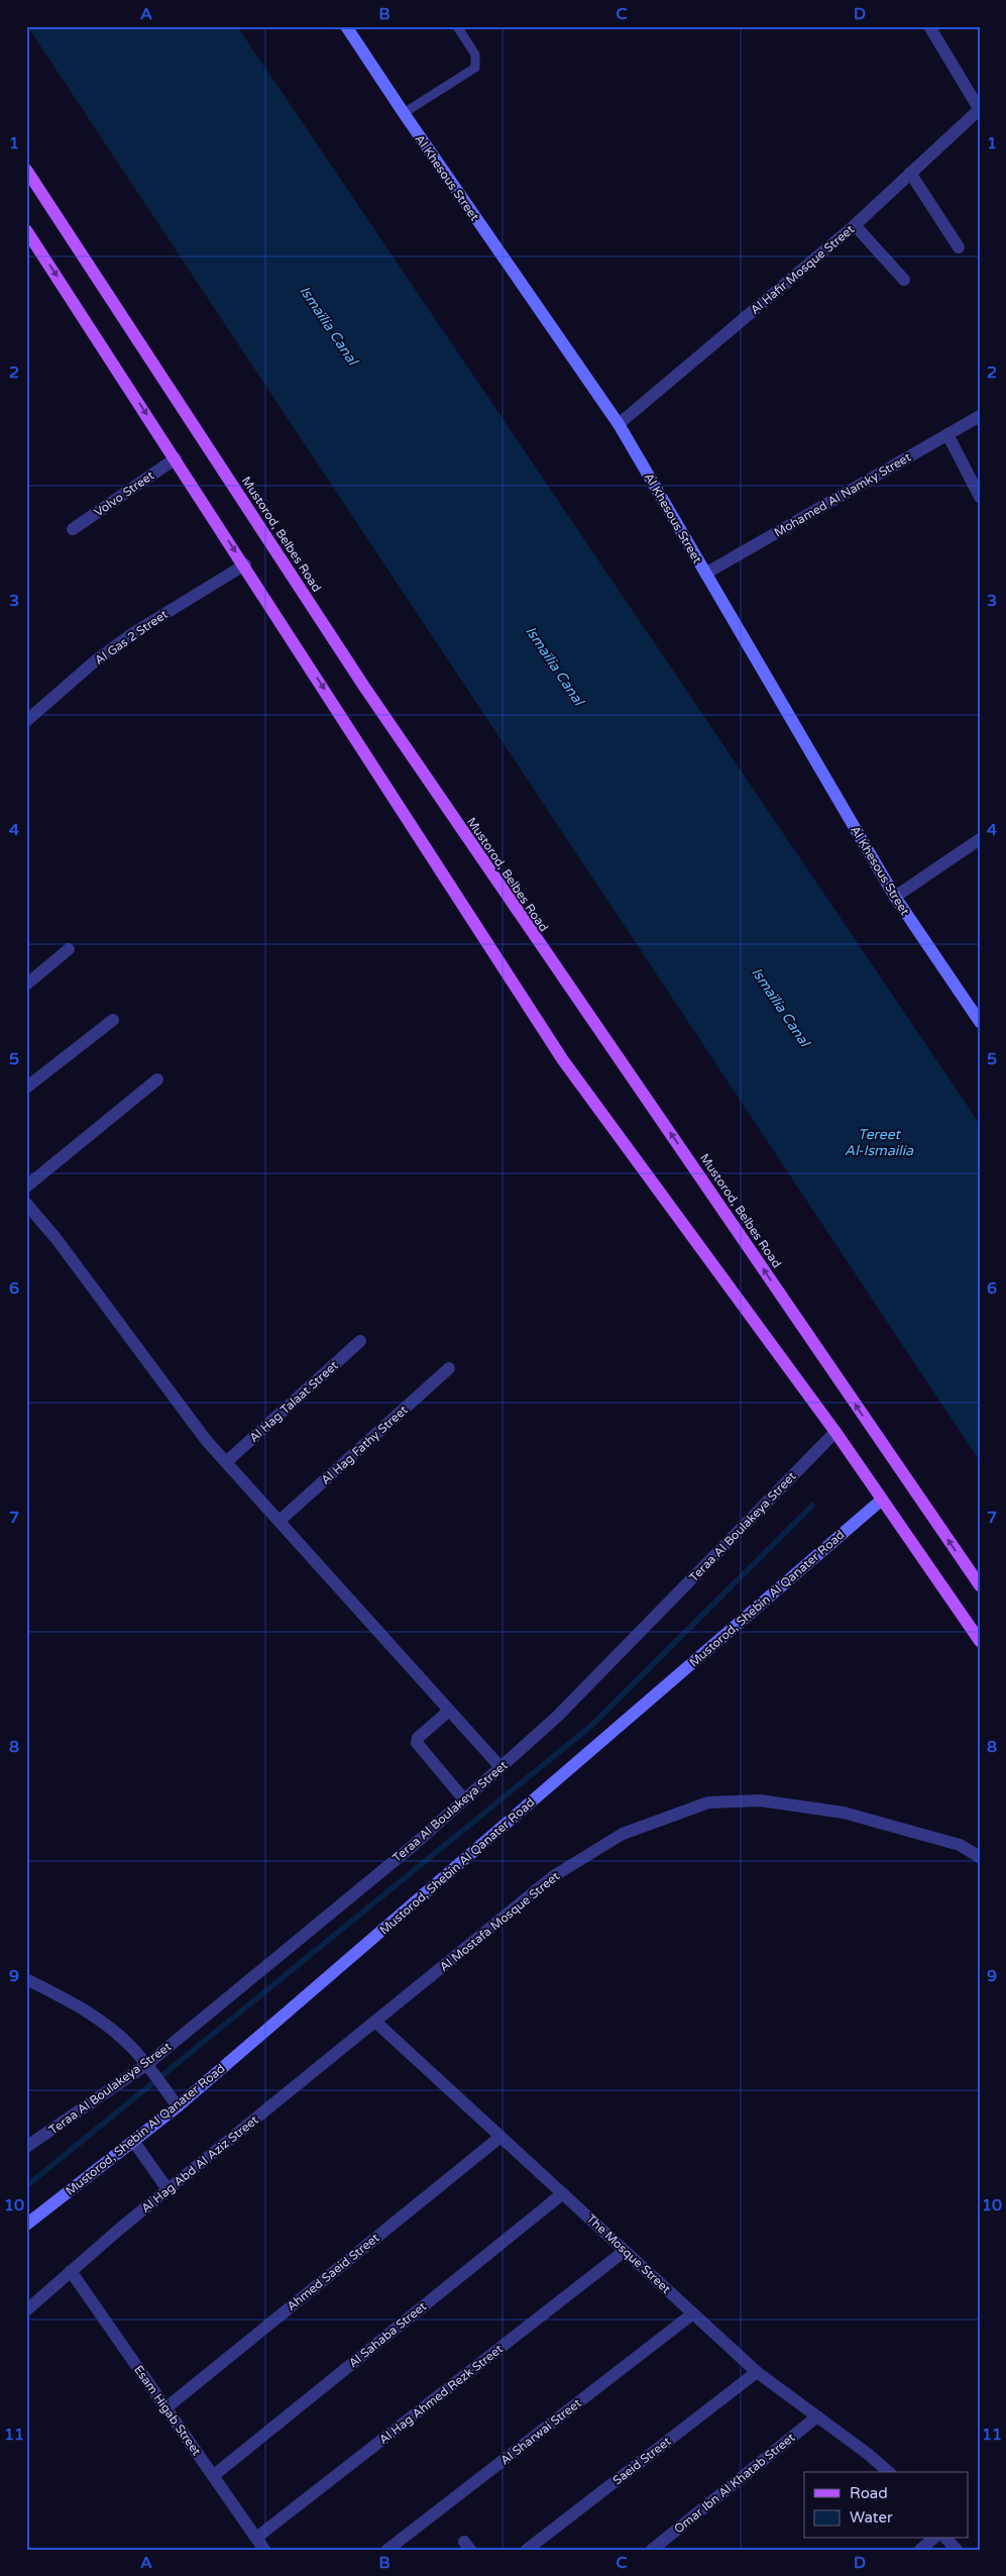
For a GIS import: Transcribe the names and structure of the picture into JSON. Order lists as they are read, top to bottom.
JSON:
{
  "streets": {
    "main road": ["Al Khesous Street", "Mustorod, Belbes Road", "Mustorod, Shebin Al Qanater Road"],
    "street": [
      "Al Hafir Mosque Street",
      "Volvo Street",
      "Mohamed Al Namky Street",
      "Al Gas 2 Street",
      "Al Hag Talaat Street",
      "Al Hag Fathy Street",
      "Teraa Al Boulakeya Street",
      "Al Mostafa Mosque Street",
      "Al Hag Abd Al Aziz Street",
      "The Mosque Street",
      "Ahmed Saeid Street",
      "Al Sahaba Street",
      "Al Hag Ahmed Rezk Street",
      "Esam Higab Street",
      "Al Sharwai Street",
      "Saeid Street",
      "Omar Ibn Al Khatab Street"
    ]
  },
  "crossings": [
    ["Al Khesous Street", "Al Hafir Mosque Street"],
    ["Al Khesous Street", "Mohamed Al Namky Street"],
    ["Al Mostafa Mosque Street", "Al Hag Abd Al Aziz Street"],
    ["Al Mostafa Mosque Street", "The Mosque Street"],
    ["Al Hag Abd Al Aziz Street", "The Mosque Street"],
    ["Al Hag Abd Al Aziz Street", "Esam Higab Street"],
    ["The Mosque Street", "Ahmed Saeid Street"],
    ["The Mosque Street", "Al Sahaba Street"],
    ["The Mosque Street", "Al Hag Ahmed Rezk Street"],
    ["The Mosque Street", "Al Sharwai Street"],
    ["The Mosque Street", "Saeid Street"],
    ["The Mosque Street", "Omar Ibn Al Khatab Street"],
    ["Ahmed Saeid Street", "Esam Higab Street"],
    ["Al Sahaba Street", "Esam Higab Street"],
    ["Al Hag Ahmed Rezk Street", "Esam Higab Street"]
  ],
  "water": ["Ismaïlia Canal", "Tereet Al-Ismailia"],
  "legend": ["Road", "Water"],
  "grid": {
    "columns": [
      "A",
      "B",
      "C",
      "D"
    ],
    "rows": [
      "1",
      "2",
      "3",
      "4",
      "5",
      "6",
      "7",
      "8",
      "9",
      "10",
      "11"
    ]
  }
}
